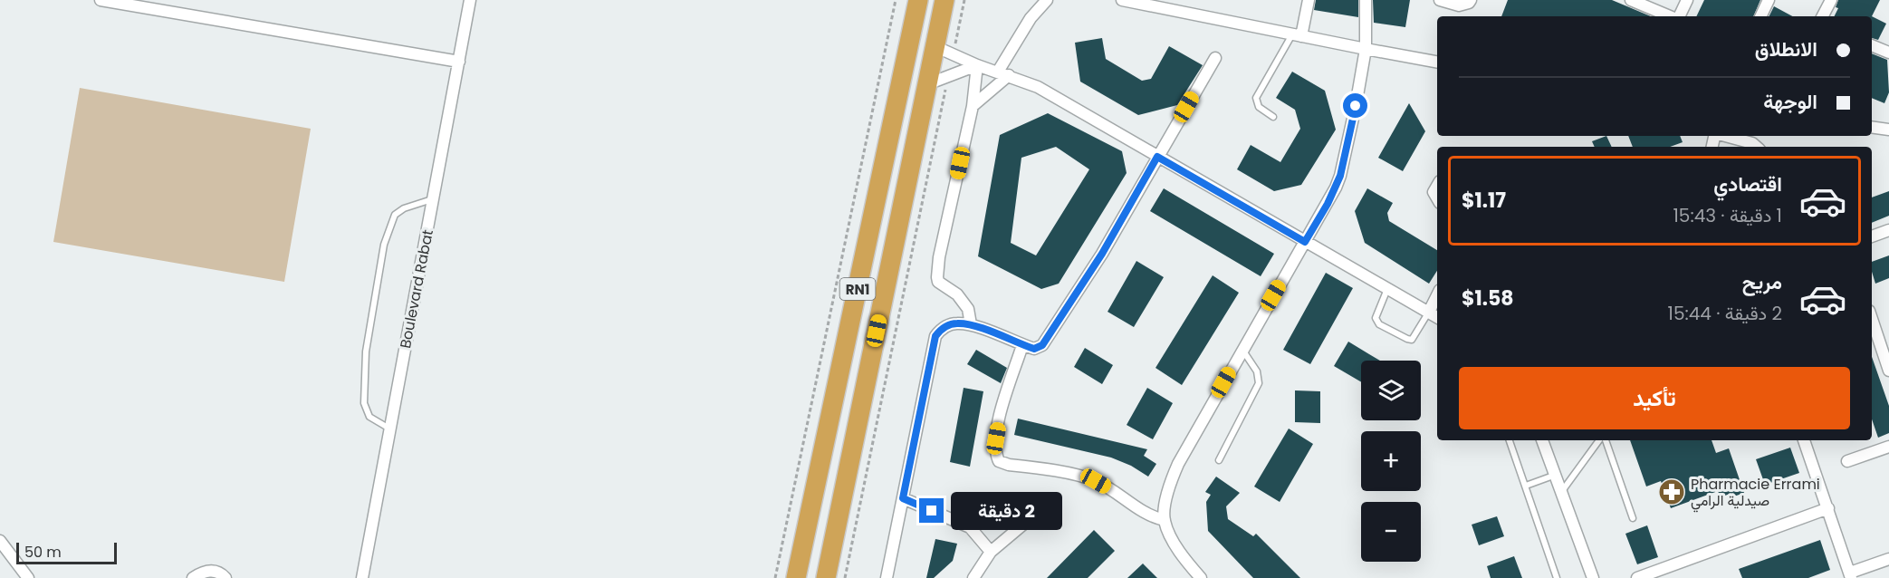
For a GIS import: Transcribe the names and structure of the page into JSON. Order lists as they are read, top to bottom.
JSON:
{
  "streets": {
    "highway": ["RN1"],
    "street": ["Boulevard Rabat"]
  },
  "places": {
    "pharmacy": ["Pharmacie Errami صيدلية الرامي"]
  },
  "scale_bar": "50 m",
  "page": {
    "banner": ["الانطلاق", "الوجهة"],
    "list": [
      {
        "name": "اقتصادي",
        "note": "1 دقيقة · 15:43",
        "value": "$1.17"
      },
      {
        "name": "مريح",
        "note": "2 دقيقة · 15:44",
        "value": "$1.58"
      }
    ],
    "buttons": "تأكيد",
    "map_buttons": ["+", "−"],
    "bubble": "2 دقيقة",
    "scale": "50 m"
  }
}
